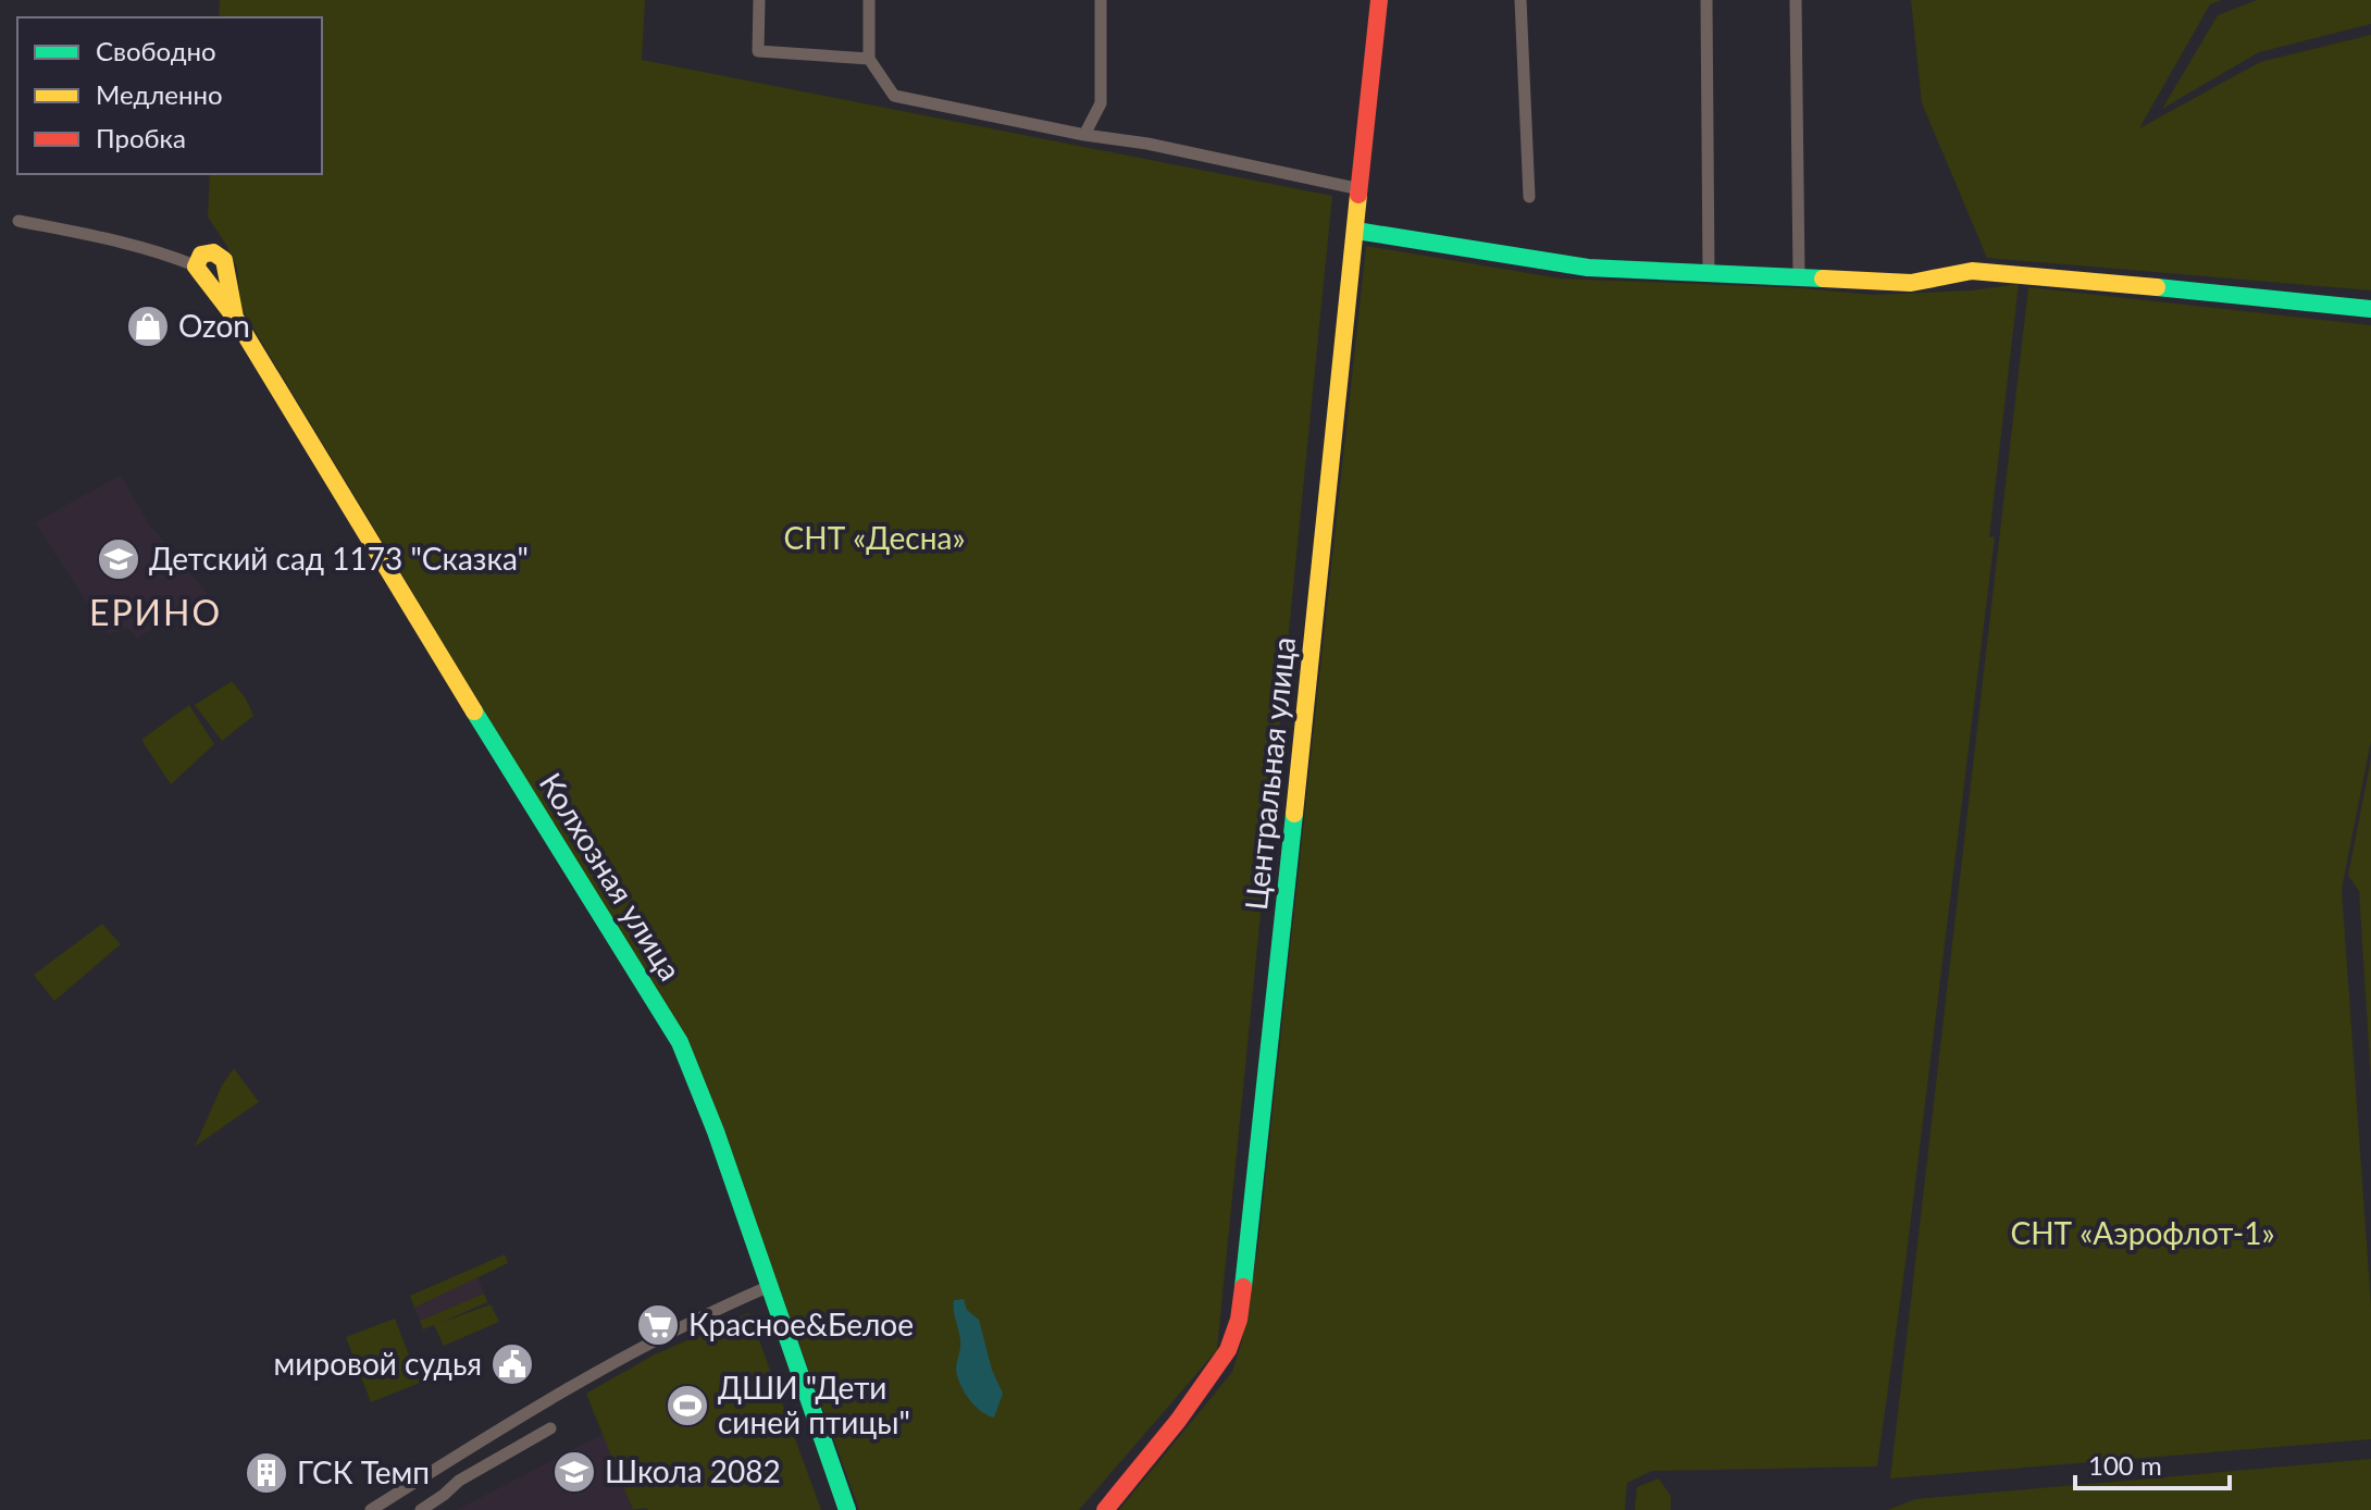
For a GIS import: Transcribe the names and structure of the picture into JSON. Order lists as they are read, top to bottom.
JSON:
{
  "streets": {
    "street": ["Центральная улица", "Колхозная улица"]
  },
  "districts": ["ЕРИНО"],
  "parks": ["СНТ «Десна»", "СНТ «Аэрофлот-1»"],
  "places": {
    "shop": ["Ozon"],
    "school or university": ["Детский сад 1173 \"Сказка\"", "Школа 2082"],
    "supermarket": ["Красное&Белое"],
    "public building": ["мировой судья"],
    "sports": ["ДШИ \"Дети синей птицы\""],
    "building": ["ГСК Темп"]
  },
  "legend": ["Свободно", "Медленно", "Пробка"],
  "scale_bar": "100 m"
}
